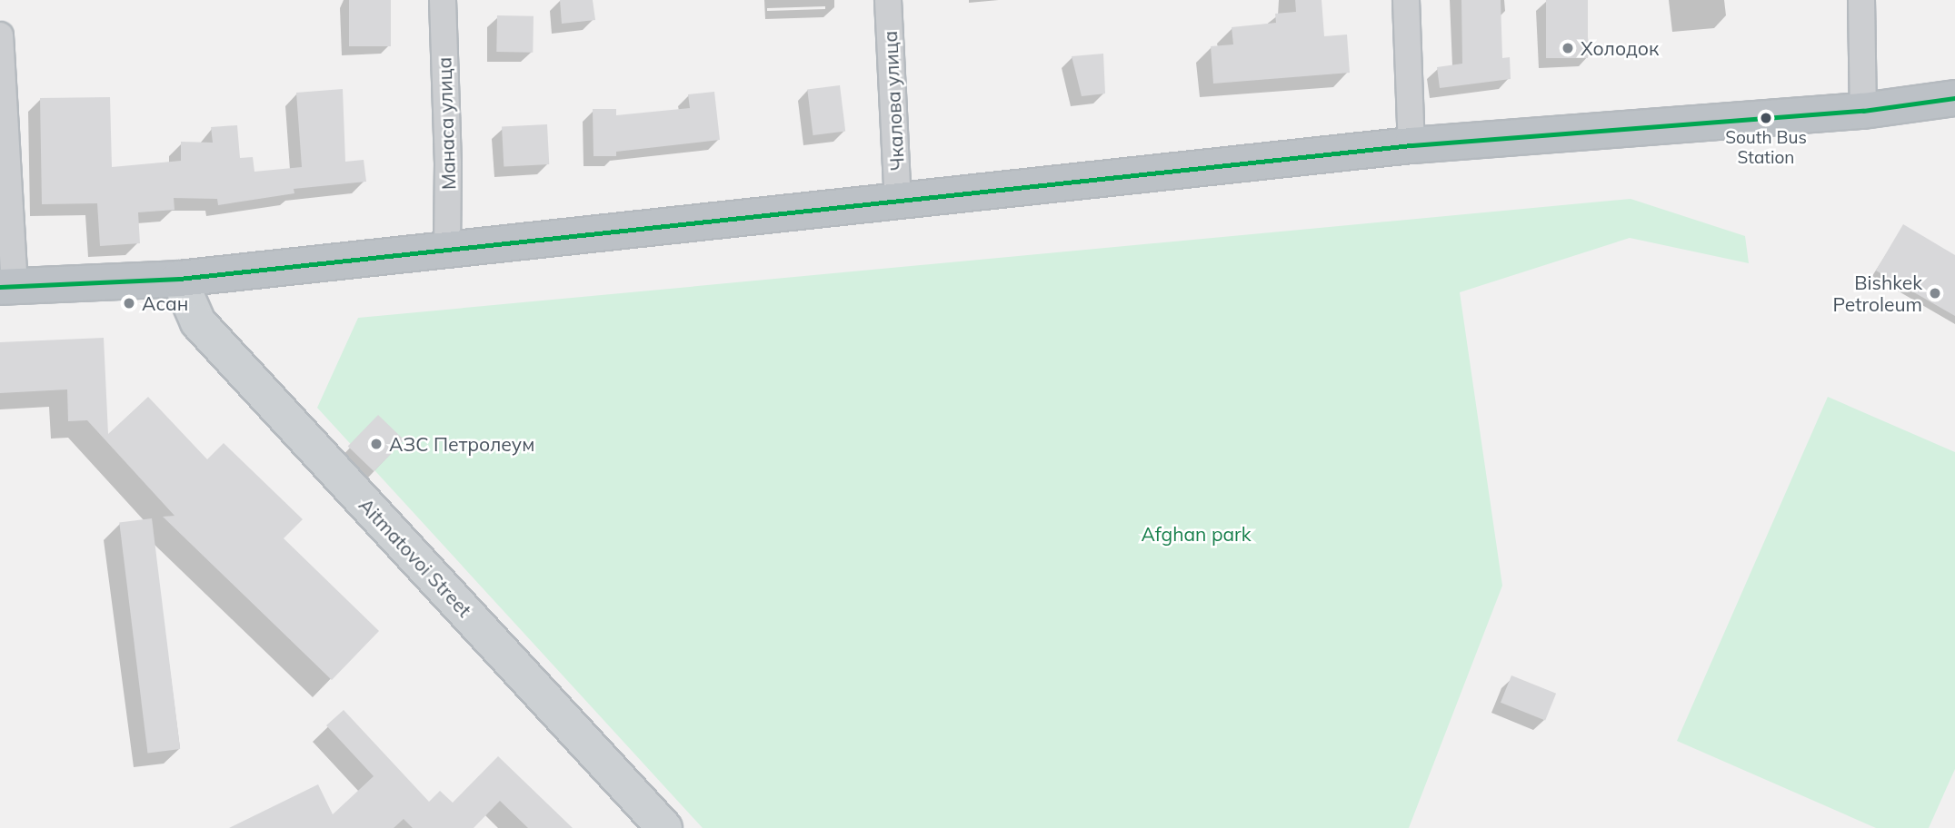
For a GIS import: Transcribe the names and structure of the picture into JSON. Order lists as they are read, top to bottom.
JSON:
{
  "streets": {
    "main road": ["Aitmatovoi Street"],
    "street": ["Чкалова улица", "Манаса улица"]
  },
  "parks": ["Afghan park"],
  "places": [
    "Холодок",
    "South Bus Station",
    "Bishkek Petroleum",
    "Асан",
    "АЗС Петролеум"
  ]
}
